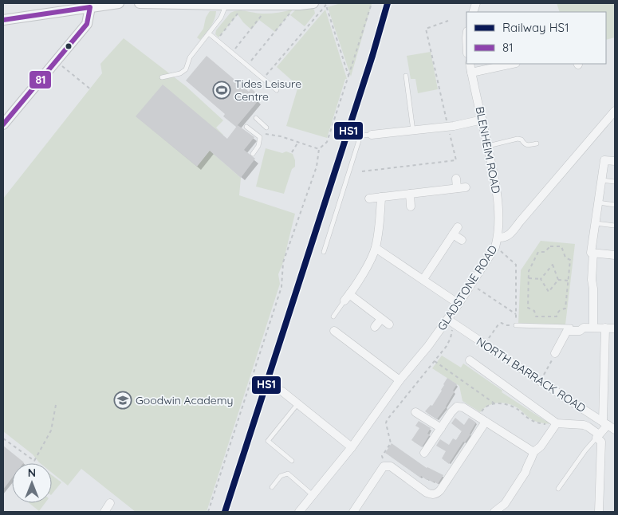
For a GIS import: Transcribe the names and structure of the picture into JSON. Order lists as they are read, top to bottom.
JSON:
{
  "streets": {
    "street": ["BLENHEIM ROAD", "GLADSTONE ROAD", "NORTH BARRACK ROAD"]
  },
  "crossings": [
    ["BLENHEIM ROAD", "GLADSTONE ROAD"],
    ["GLADSTONE ROAD", "NORTH BARRACK ROAD"]
  ],
  "places": {
    "sports": ["Tides Leisure Centre"],
    "school or university": ["Goodwin Academy"]
  },
  "lines": ["rail line HS1", "transit line 81"],
  "legend": ["Railway HS1", "81"],
  "north": "top"
}
